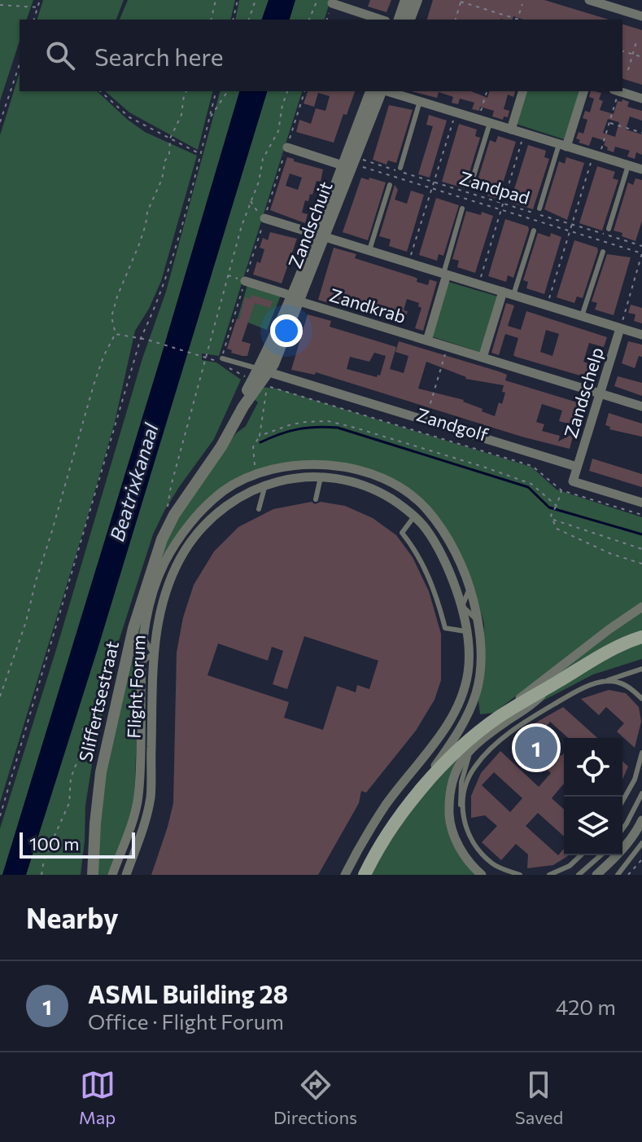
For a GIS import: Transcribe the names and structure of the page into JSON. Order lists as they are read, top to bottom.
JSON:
{
  "streets": {
    "main road": ["Flight Forum"],
    "street": [
      "Zandschuit",
      "Zandkrab",
      "Zandschelp",
      "Zandgolf",
      "Sliffertsestraat"
    ],
    "path": ["Zandpad"]
  },
  "crossings": [
    ["Zandpad", "Zandschuit"],
    ["Zandschuit", "Zandkrab"],
    ["Zandschuit", "Zandgolf"],
    ["Zandschuit", "Sliffertsestraat"],
    ["Zandkrab", "Zandschelp"],
    ["Zandschelp", "Zandgolf"],
    ["Zandgolf", "Sliffertsestraat"]
  ],
  "water": ["Beatrixkanaal"],
  "scale_bar": "100 m",
  "page": {
    "search": "Search here",
    "pins": "1",
    "scale": "100 m",
    "heading": "Nearby",
    "list": [
      {
        "mark": "1",
        "name": "ASML Building 28",
        "note": "Office · Flight Forum",
        "value": "420 m"
      }
    ],
    "nav": ["Map", "Directions", "Saved"]
  }
}
